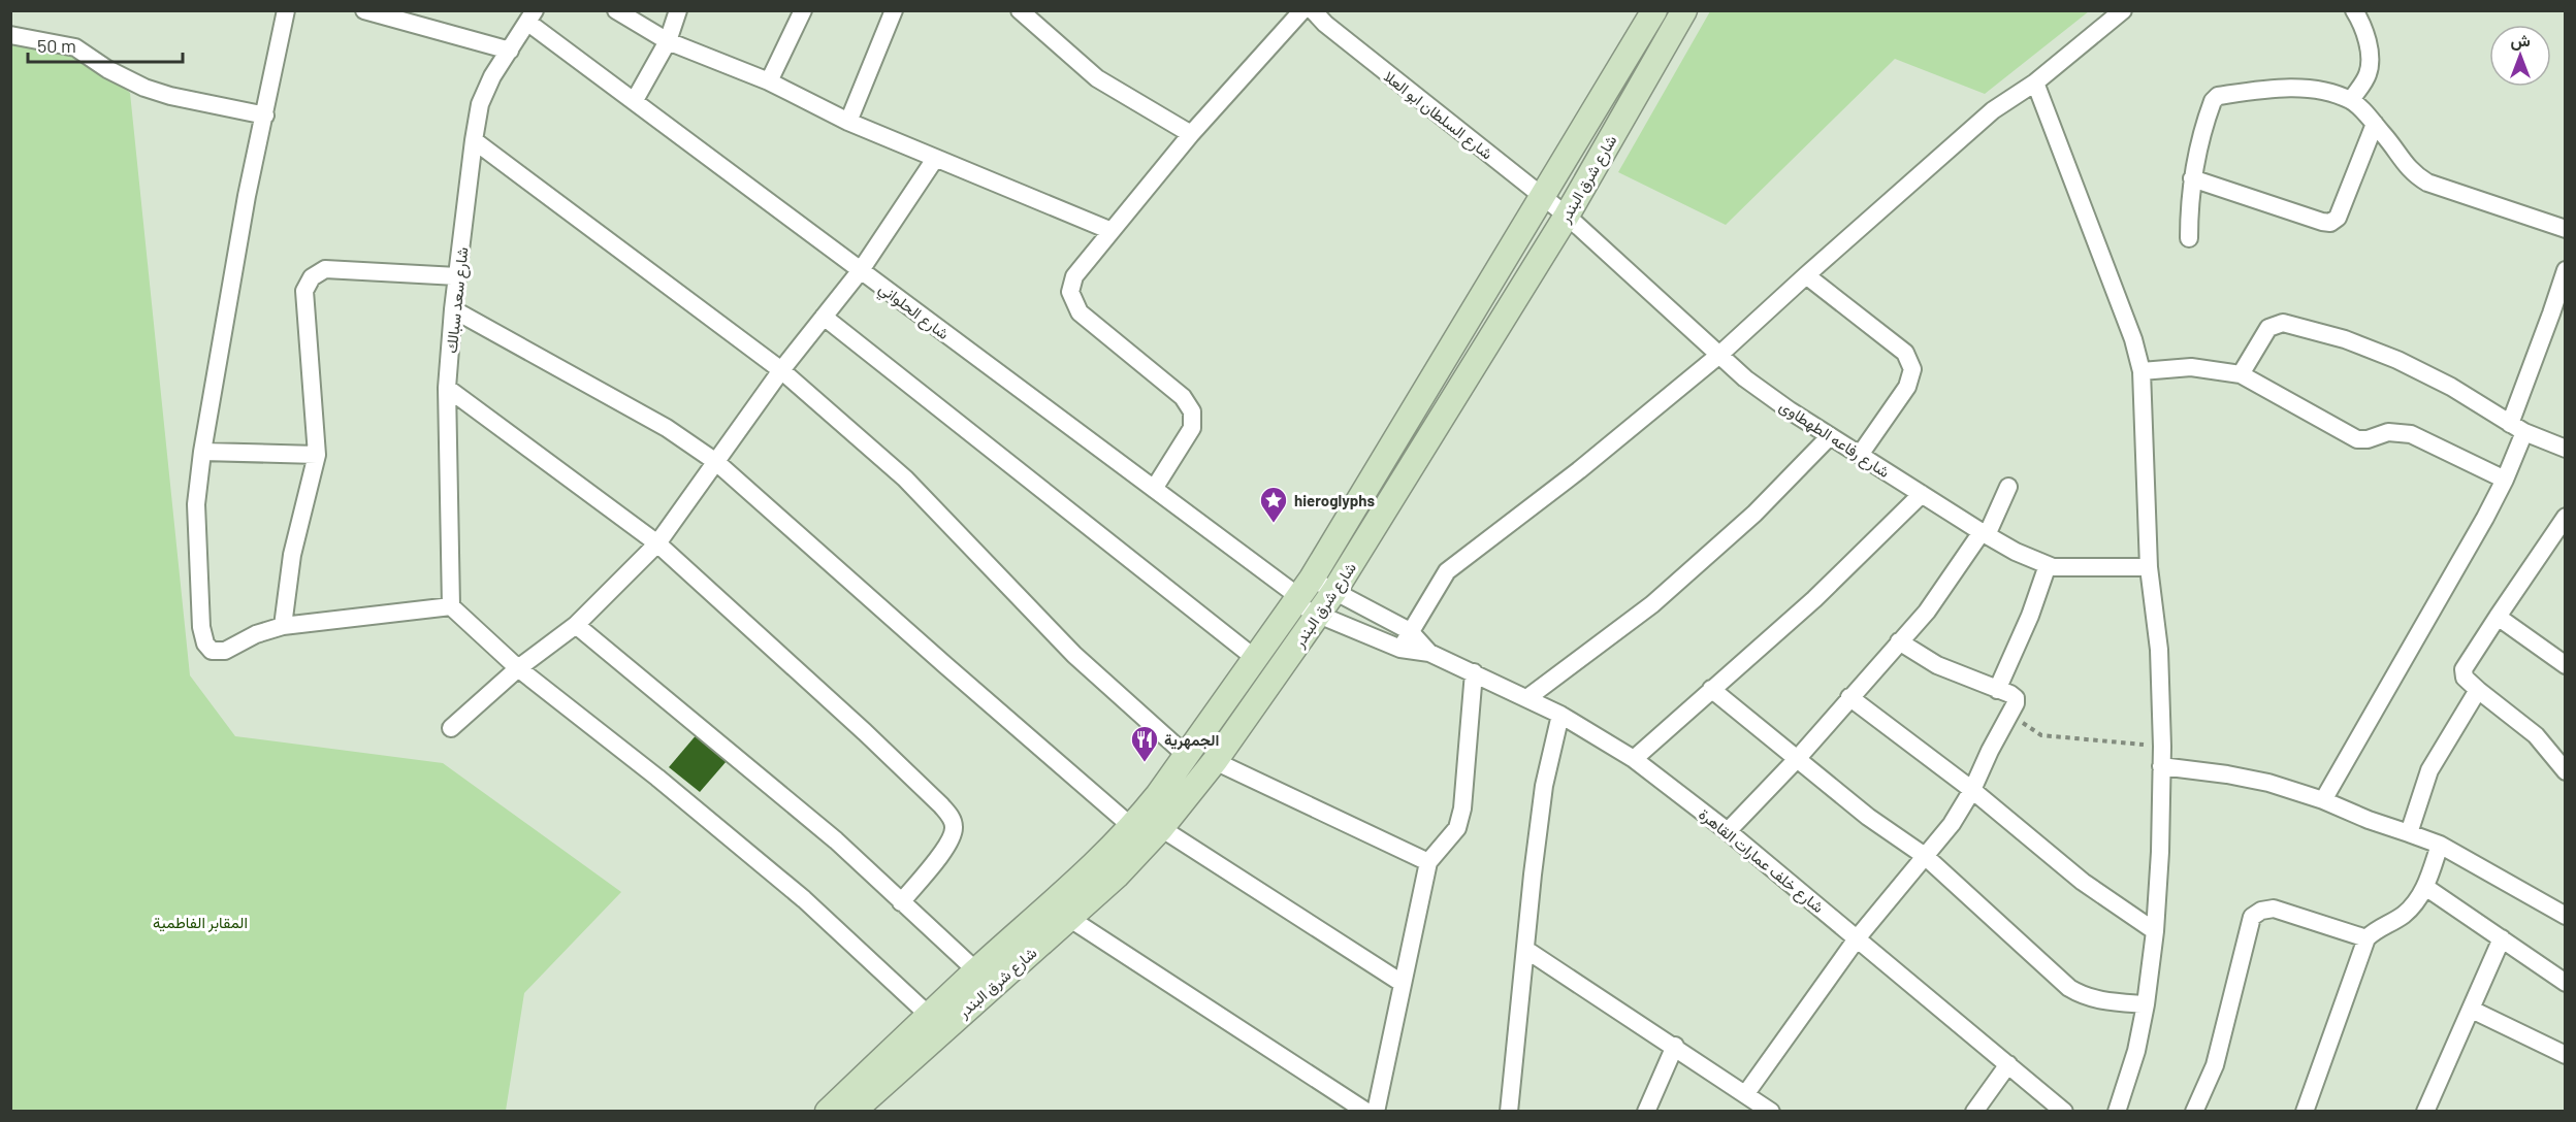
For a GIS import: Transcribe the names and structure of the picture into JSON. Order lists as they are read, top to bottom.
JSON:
{
  "streets": {
    "main road": ["شارع شرق البندر"],
    "street": [
      "شارع السلطان ابو العلا",
      "شارع سعد سبالك",
      "شارع الحلواني",
      "شارع رفاعه الطهطاوى",
      "شارع خلف عمارات القاهرة"
    ]
  },
  "crossings": [
    ["شارع السلطان ابو العلا", "شارع شرق البندر"],
    ["شارع السلطان ابو العلا", "شارع رفاعه الطهطاوى"],
    ["شارع شرق البندر", "شارع الحلواني"],
    ["شارع شرق البندر", "شارع رفاعه الطهطاوى"],
    ["شارع شرق البندر", "شارع خلف عمارات القاهرة"],
    ["شارع سعد سبالك", "شارع الحلواني"],
    ["شارع الحلواني", "شارع خلف عمارات القاهرة"]
  ],
  "parks": ["المقابر الفاطمية"],
  "places": {
    "place": ["hieroglyphs"],
    "restaurant": ["الجمهرية"]
  },
  "scale_bar": "50 m",
  "north": "top"
}
